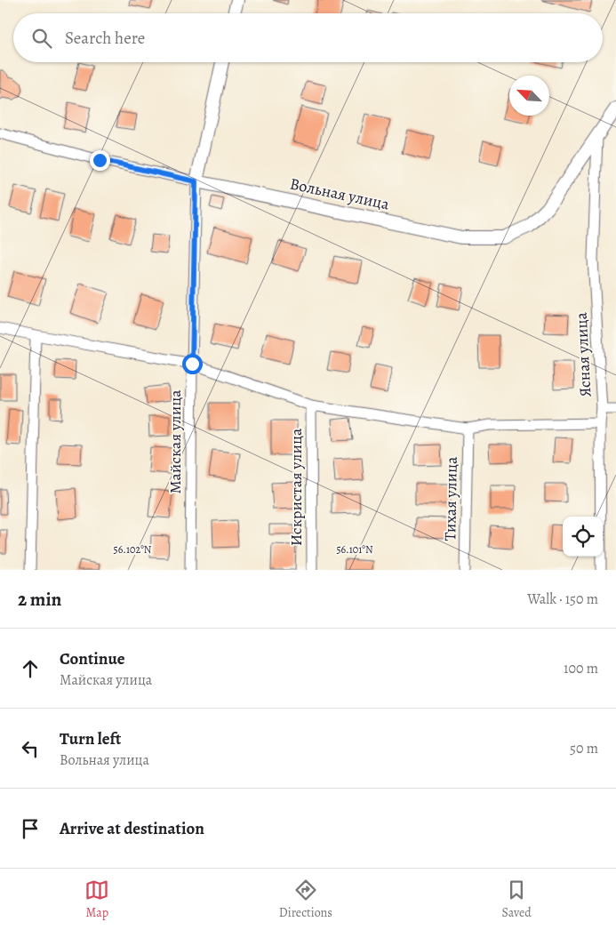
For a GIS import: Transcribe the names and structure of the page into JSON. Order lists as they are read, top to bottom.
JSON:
{
  "streets": {
    "street": [
      "Вольная улица",
      "Ясная улица",
      "Майская улица",
      "Искристая улица",
      "Тихая улица"
    ]
  },
  "crossings": [
    ["Вольная улица", "Ясная улица"],
    ["Вольная улица", "Майская улица"]
  ],
  "north": "top left",
  "page": {
    "search": "Search here",
    "heading": ["2 min", "Walk · 150 m"],
    "list": [
      ["Continue", "Майская улица", "100 m"],
      ["Turn left", "Вольная улица", "50 m"],
      "Arrive at destination"
    ],
    "nav": ["Map", "Directions", "Saved"]
  },
  "coordinates": ["56.102°N", "56.101°N"]
}
